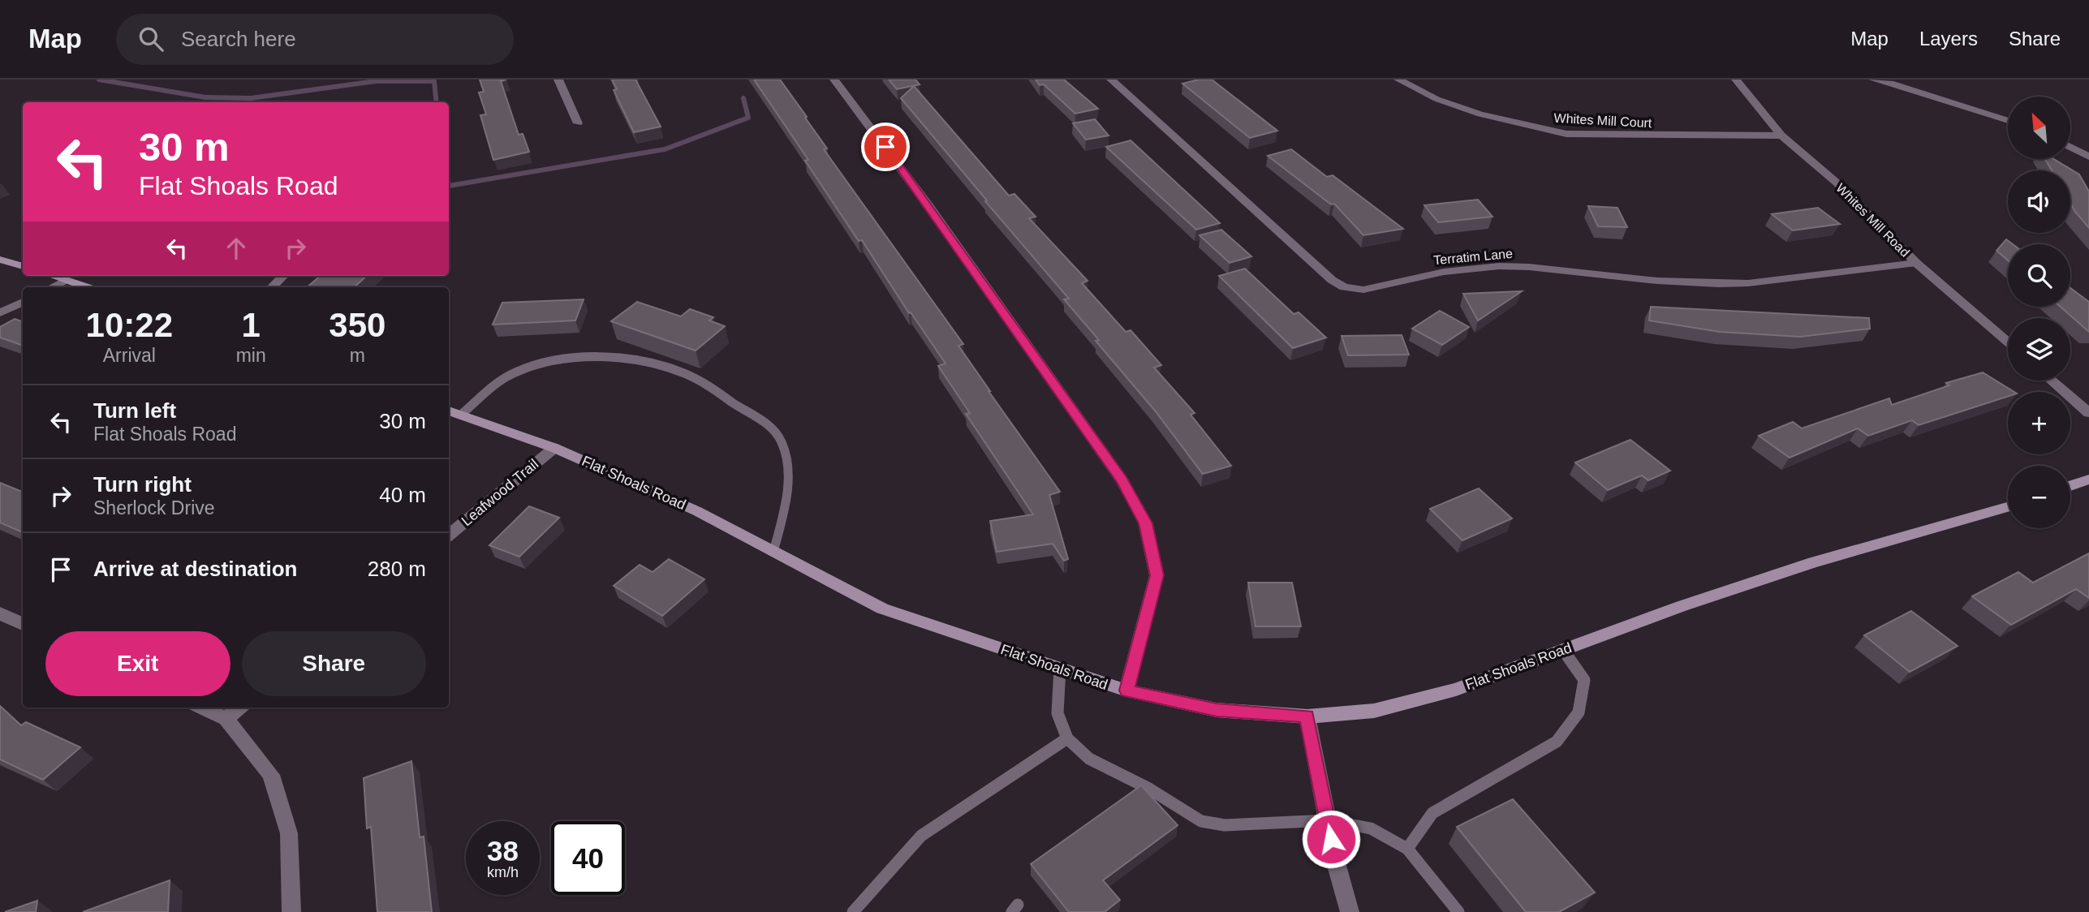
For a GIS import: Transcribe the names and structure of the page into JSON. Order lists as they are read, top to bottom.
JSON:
{
  "streets": {
    "main road": ["Flat Shoals Road"],
    "street": [
      "Whites Mill Court",
      "Whites Mill Road",
      "Terratim Lane",
      "Leafwood Trail"
    ]
  },
  "crossings": [
    ["Whites Mill Court", "Whites Mill Road"],
    ["Whites Mill Road", "Terratim Lane"],
    ["Flat Shoals Road", "Leafwood Trail"]
  ],
  "north": "top left",
  "page": {
    "header": "Map",
    "search": "Search here",
    "nav": ["Map", "Layers", "Share"],
    "map_buttons": ["+", "−"],
    "turn": ["30 m", "Flat Shoals Road"],
    "eta": [
      "10:22",
      "Arrival",
      "1",
      "min",
      "350",
      "m"
    ],
    "list": [
      {
        "name": "Turn left",
        "note": "Flat Shoals Road",
        "value": "30 m"
      },
      {
        "name": "Turn right",
        "note": "Sherlock Drive",
        "value": "40 m"
      },
      {
        "name": "Arrive at destination",
        "value": "280 m"
      }
    ],
    "buttons": ["Exit", "Share"],
    "speed": "38 km/h",
    "limit": "40"
  }
}
